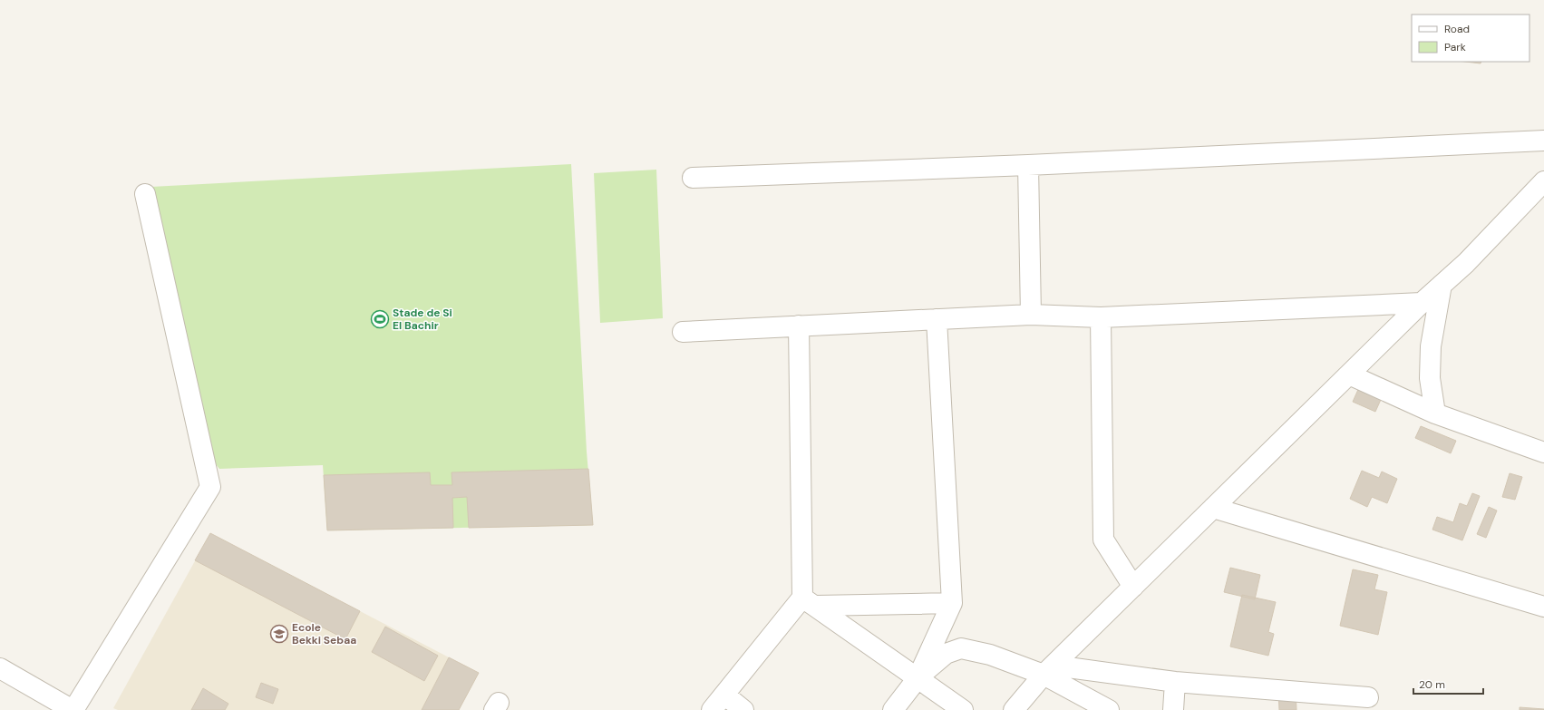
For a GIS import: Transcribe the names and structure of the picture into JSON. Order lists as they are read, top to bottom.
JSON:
{
  "places": {
    "sports": ["Stade de Si El Bachir"],
    "school or university": ["Ecole Bekki Sebaa"]
  },
  "legend": ["Road", "Park"],
  "scale_bar": "20 m"
}
